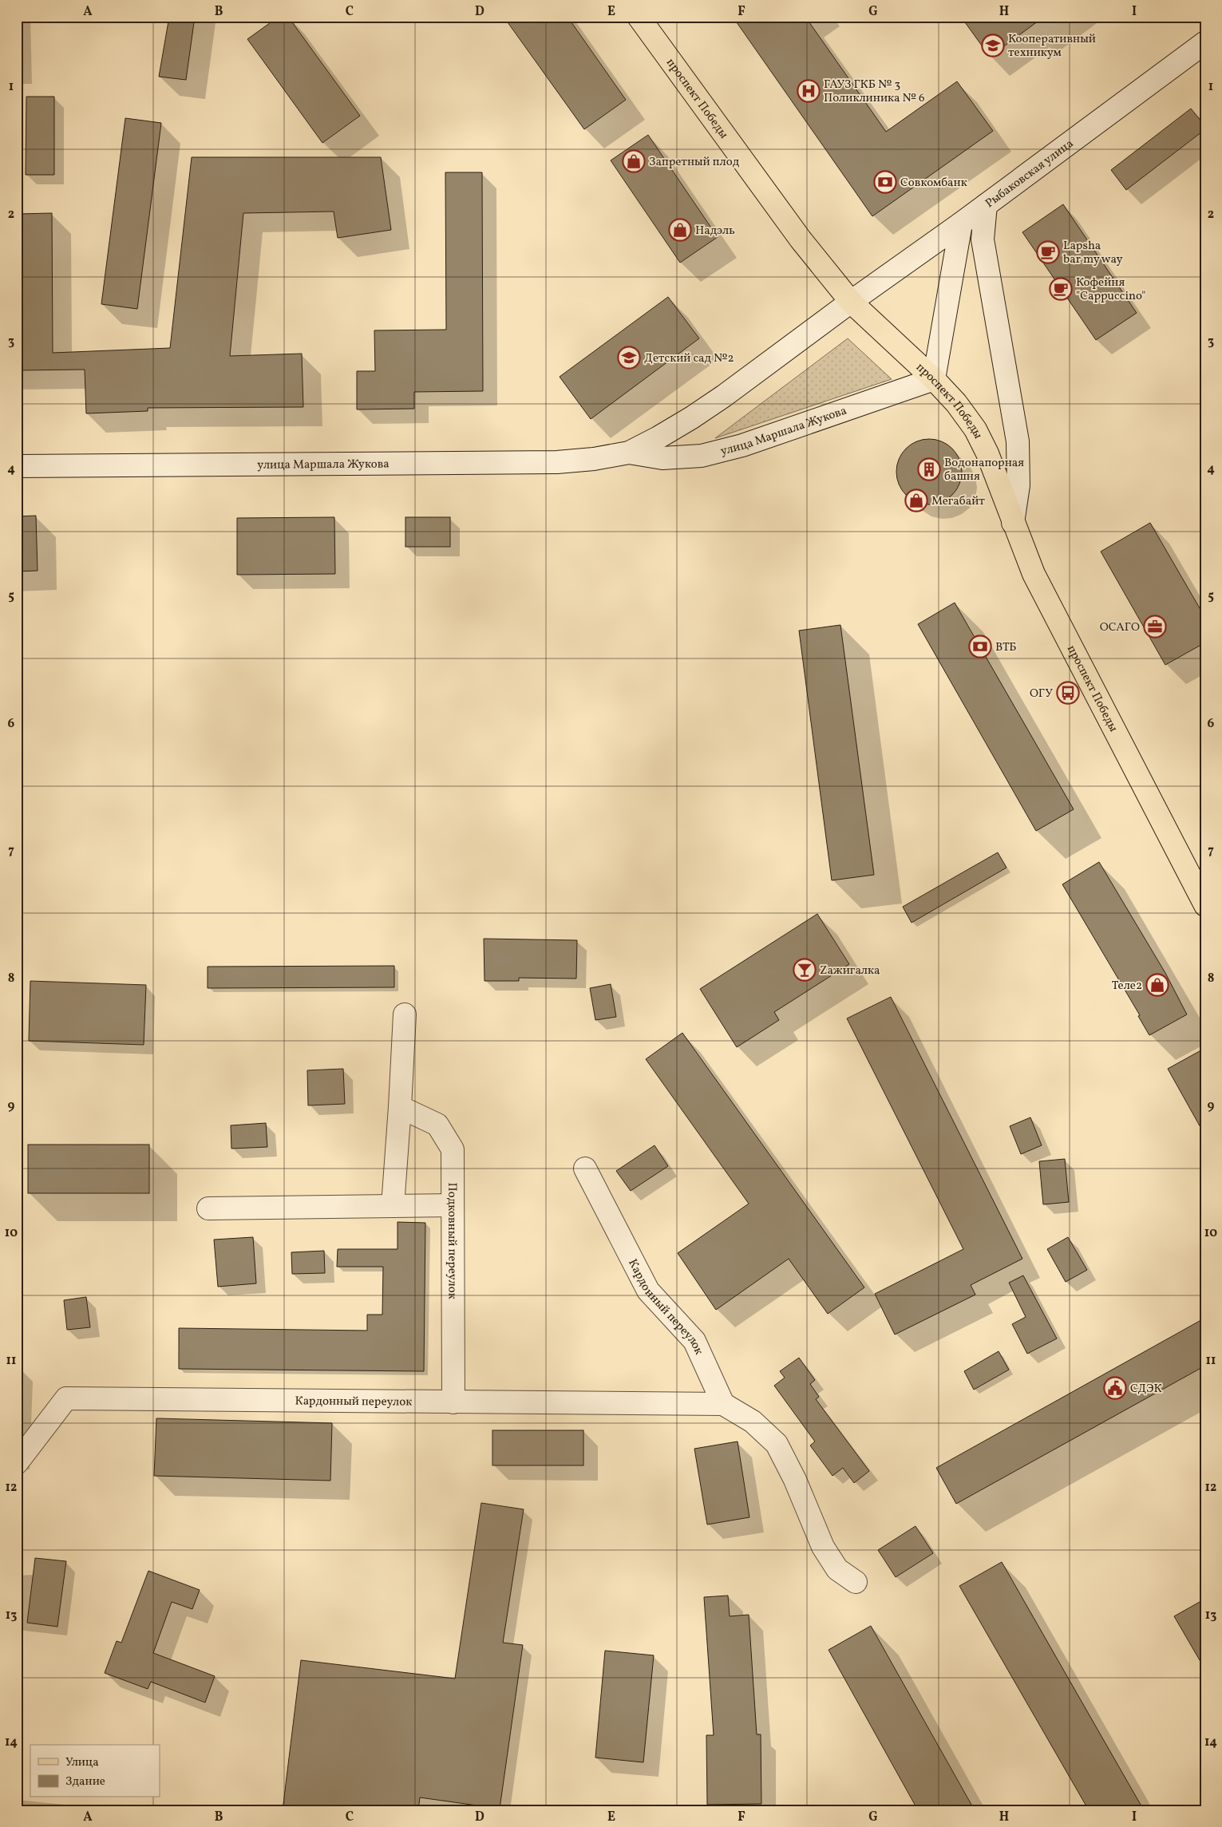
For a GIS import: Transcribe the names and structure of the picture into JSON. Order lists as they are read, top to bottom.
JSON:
{
  "streets": {
    "main road": [
      "проспект Победы",
      "Рыбаковская улица",
      "улица Маршала Жукова",
      "Подковный переулок",
      "Кардонный переулок"
    ]
  },
  "crossings": [
    ["проспект Победы", "Рыбаковская улица"],
    ["проспект Победы", "улица Маршала Жукова"],
    ["Рыбаковская улица", "улица Маршала Жукова"],
    ["Подковный переулок", "Кардонный переулок"]
  ],
  "places": {
    "school or university": ["Кооперативный техникум", "Детский сад №2"],
    "hospital": ["ГАУЗ ГКБ № 3 Поликлиника № 6"],
    "shop": [
      "Запретный плод",
      "Надэль",
      "Мегабайт",
      "Теле2"
    ],
    "bank": ["Совкомбанк", "ВТБ"],
    "cafe": ["Lapsha bar my way", "Кофейня \"Cappuccino\""],
    "building": ["Водонапорная башня"],
    "office": ["ОСАГО"],
    "bus stop": ["ОГУ"],
    "bar": ["Zажигалка"],
    "public building": ["СДЭК"]
  },
  "legend": ["Улица", "Здание"],
  "grid": {
    "columns": [
      "A",
      "B",
      "C",
      "D",
      "E",
      "F",
      "G",
      "H",
      "I"
    ],
    "rows": [
      "1",
      "2",
      "3",
      "4",
      "5",
      "6",
      "7",
      "8",
      "9",
      "10",
      "11",
      "12",
      "13",
      "14"
    ]
  }
}
